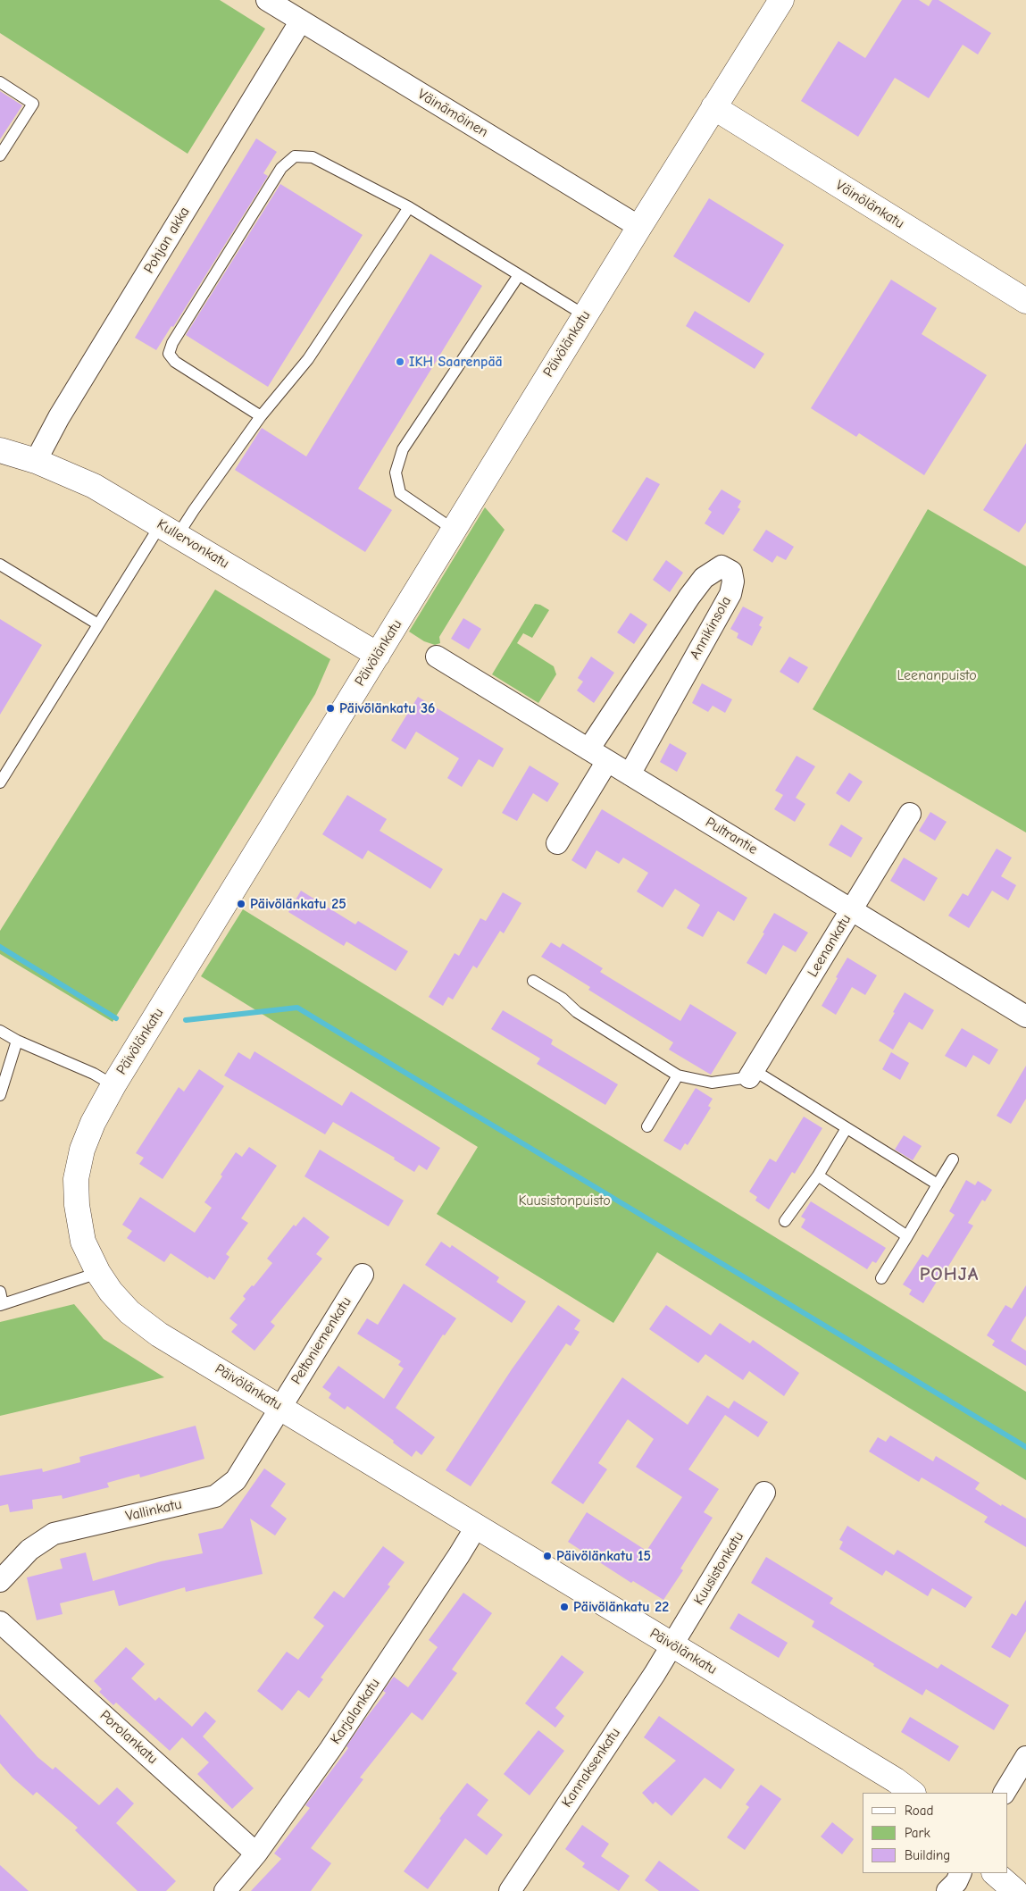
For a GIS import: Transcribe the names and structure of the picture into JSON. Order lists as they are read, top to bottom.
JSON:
{
  "streets": {
    "street": [
      "Väinämöinen",
      "Väinölänkatu",
      "Pohjan akka",
      "Päivölänkatu",
      "Kullervonkatu",
      "Annikinsola",
      "Pultrantie",
      "Leenankatu",
      "Peltoniemenkatu",
      "Vallinkatu",
      "Kuusistonkatu",
      "Karjalankatu",
      "Porolankatu",
      "Kannaksenkatu"
    ]
  },
  "crossings": [
    ["Väinämöinen", "Pohjan akka"],
    ["Väinämöinen", "Päivölänkatu"],
    ["Väinölänkatu", "Päivölänkatu"],
    ["Pohjan akka", "Kullervonkatu"],
    ["Päivölänkatu", "Kullervonkatu"],
    ["Päivölänkatu", "Peltoniemenkatu"],
    ["Päivölänkatu", "Vallinkatu"],
    ["Päivölänkatu", "Kuusistonkatu"],
    ["Päivölänkatu", "Karjalankatu"],
    ["Päivölänkatu", "Kannaksenkatu"],
    ["Annikinsola", "Pultrantie"],
    ["Pultrantie", "Leenankatu"],
    ["Peltoniemenkatu", "Vallinkatu"],
    ["Kuusistonkatu", "Kannaksenkatu"],
    ["Karjalankatu", "Porolankatu"]
  ],
  "districts": ["POHJA"],
  "parks": ["Leenanpuisto", "Kuusistonpuisto"],
  "places": [
    "IKH Saarenpää",
    "Päivölänkatu 36",
    "Päivölänkatu 25",
    "Päivölänkatu 15",
    "Päivölänkatu 22"
  ],
  "legend": ["Road", "Park", "Building"]
}
